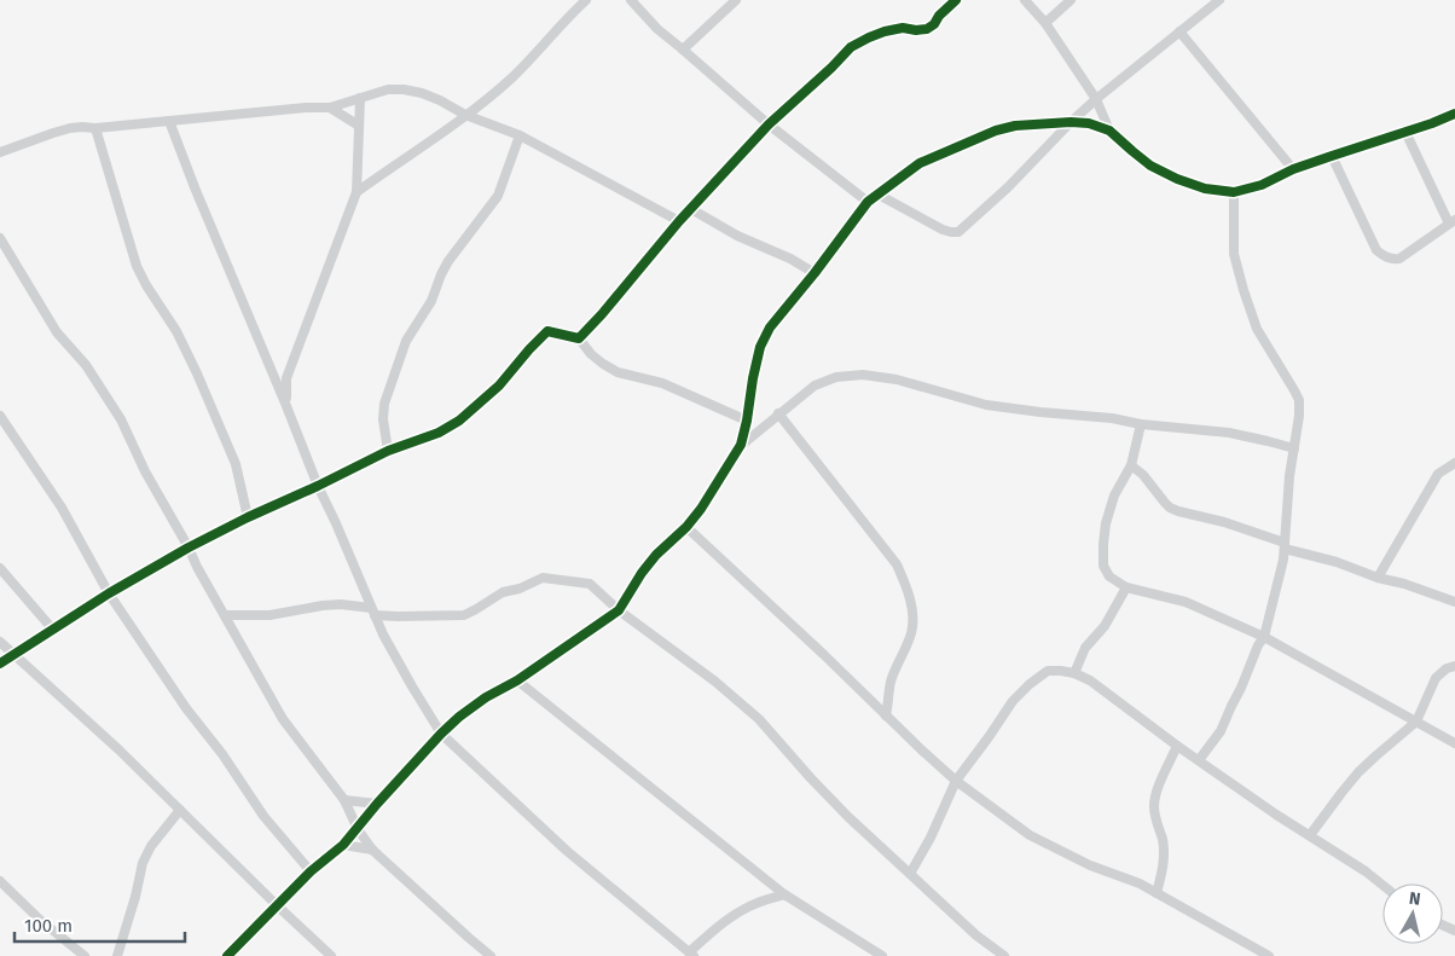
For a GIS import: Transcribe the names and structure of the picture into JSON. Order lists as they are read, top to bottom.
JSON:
{
  "scale_bar": "100 m",
  "north": "top"
}
